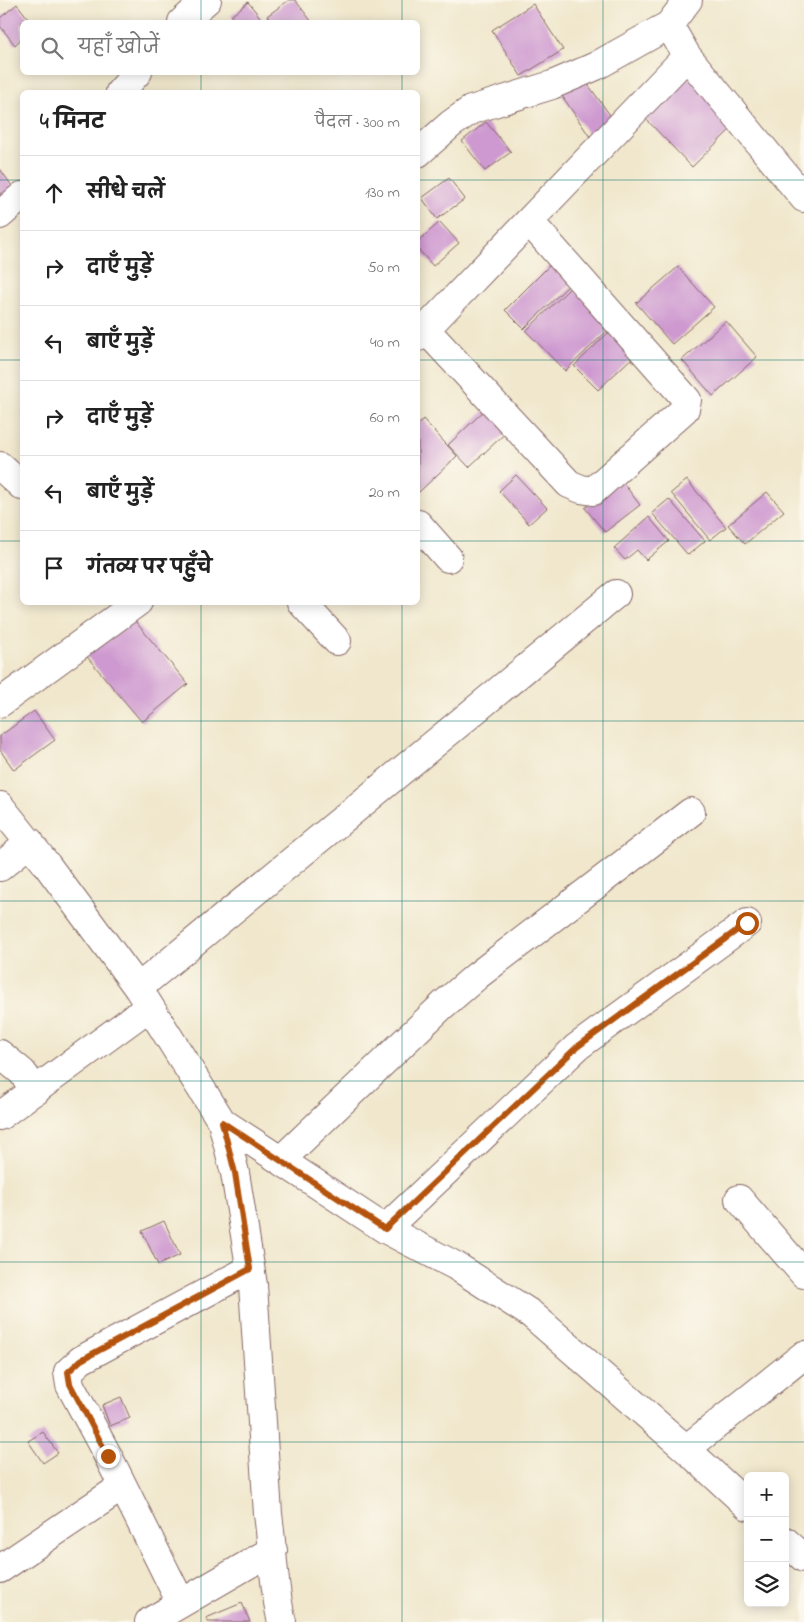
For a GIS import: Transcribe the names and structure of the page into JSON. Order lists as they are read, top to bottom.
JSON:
{
  "page": {
    "search": "यहाँ खोजें",
    "heading": ["4 मिनट", "पैदल · 300 m"],
    "list": [
      ["सीधे चलें", "130 m"],
      ["दाएँ मुड़ें", "50 m"],
      ["बाएँ मुड़ें", "40 m"],
      ["दाएँ मुड़ें", "60 m"],
      ["बाएँ मुड़ें", "20 m"],
      "गंतव्य पर पहुँचे"
    ],
    "map_buttons": ["+", "−"]
  }
}
